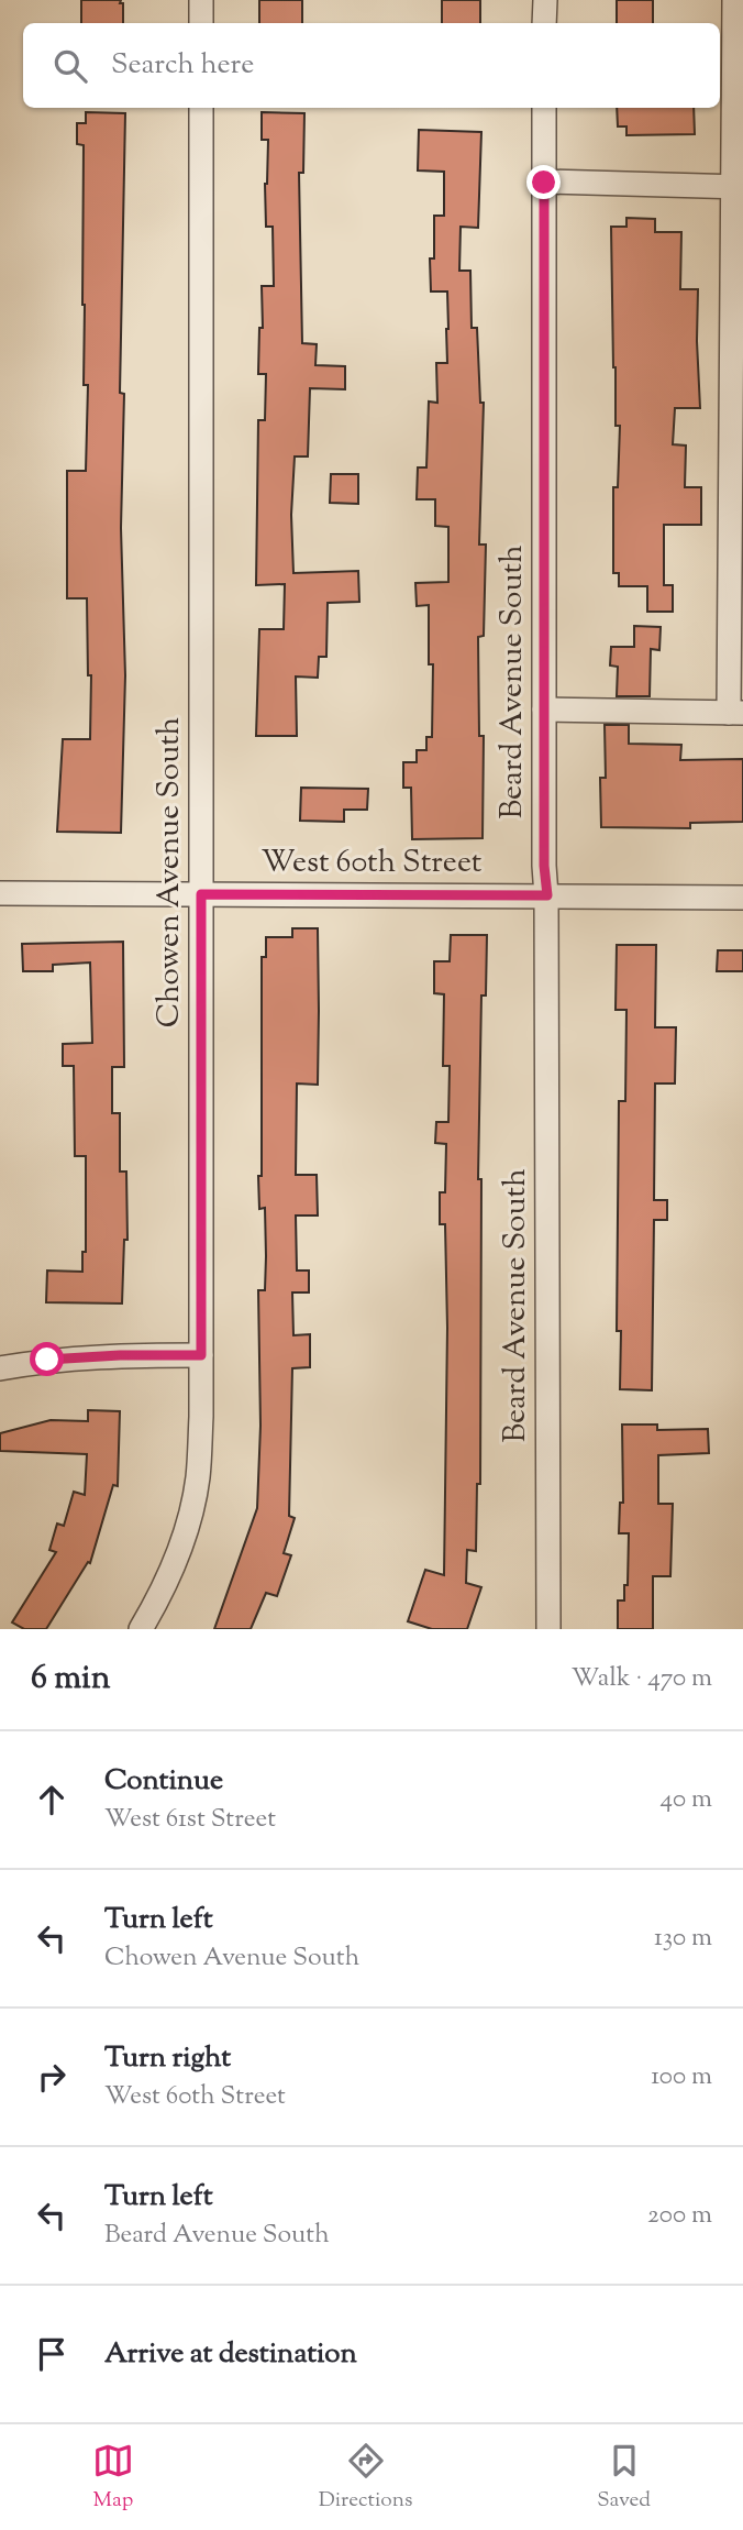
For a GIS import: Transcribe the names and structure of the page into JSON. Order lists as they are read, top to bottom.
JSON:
{
  "streets": {
    "street": ["Beard Avenue South", "West 60th Street", "Chowen Avenue South"]
  },
  "crossings": [
    ["Beard Avenue South", "West 60th Street"],
    ["West 60th Street", "Chowen Avenue South"]
  ],
  "page": {
    "search": "Search here",
    "heading": ["6 min", "Walk · 470 m"],
    "list": [
      ["Continue", "West 61st Street", "40 m"],
      ["Turn left", "Chowen Avenue South", "130 m"],
      ["Turn right", "West 60th Street", "100 m"],
      ["Turn left", "Beard Avenue South", "200 m"],
      "Arrive at destination"
    ],
    "nav": ["Map", "Directions", "Saved"]
  }
}
